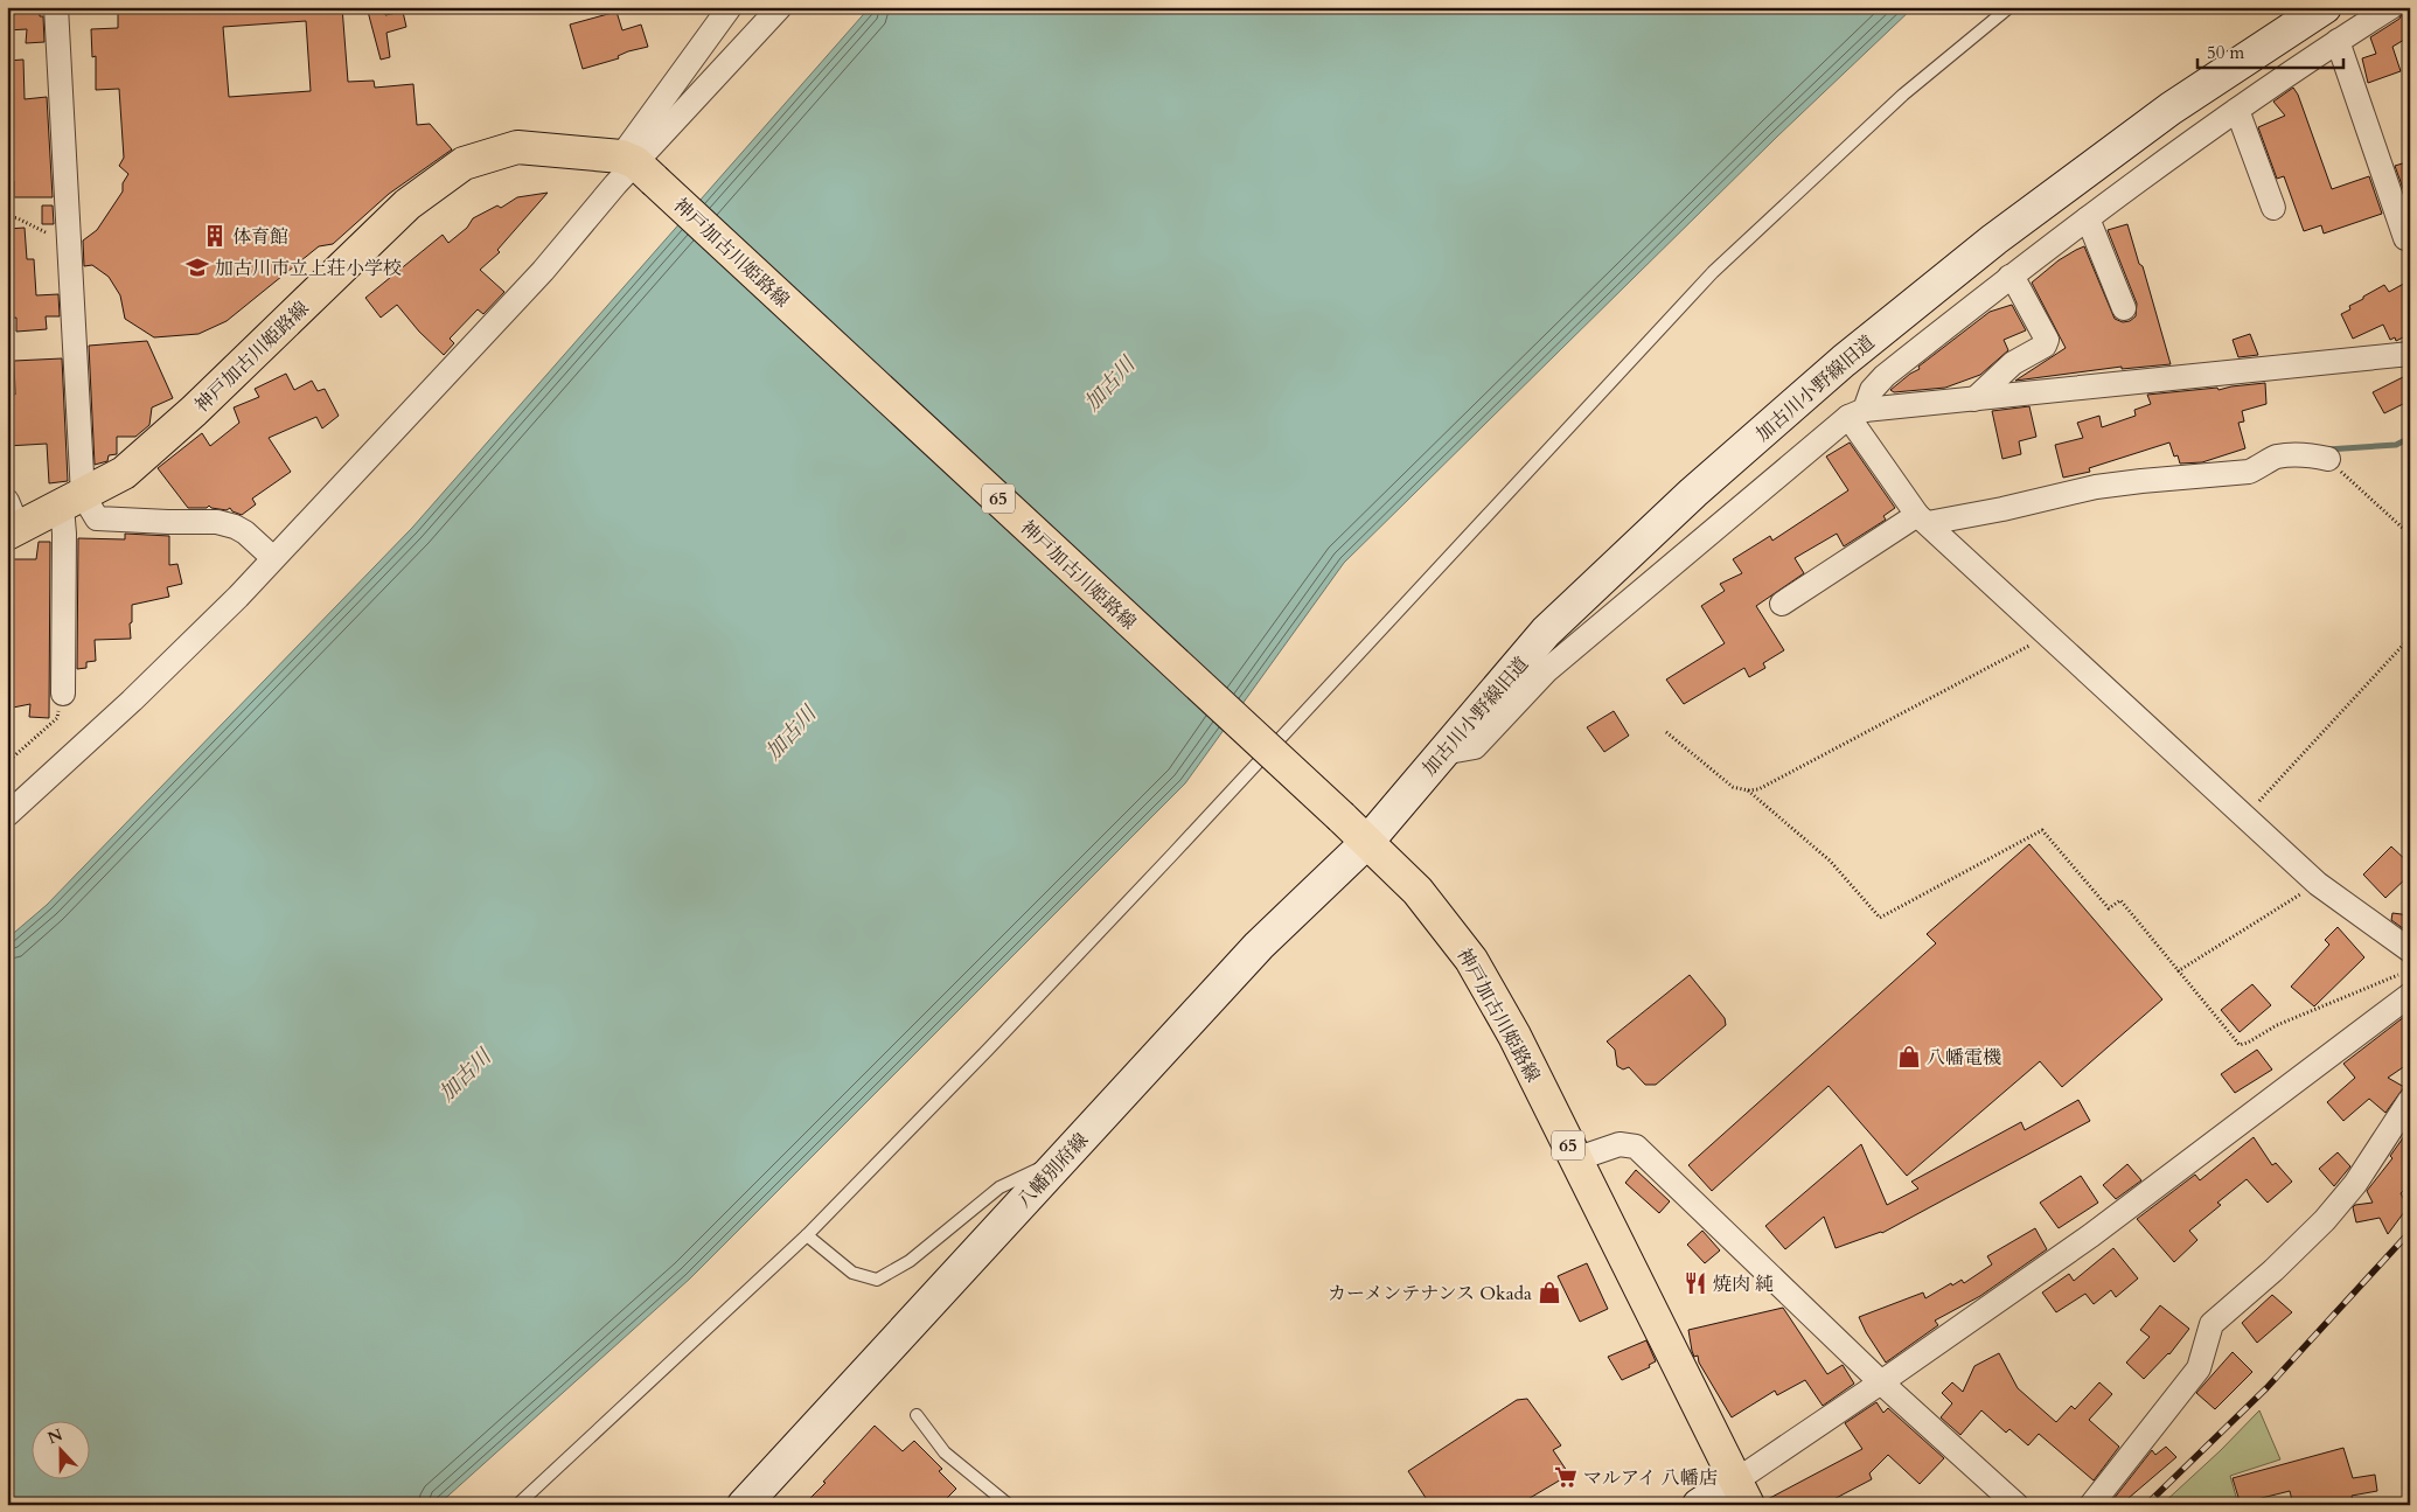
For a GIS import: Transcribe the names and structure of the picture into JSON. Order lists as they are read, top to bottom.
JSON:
{
  "streets": {
    "main road": ["神戸加古川姫路線", "65"],
    "street": ["加古川小野線旧道", "八幡別府線"]
  },
  "crossings": [
    ["神戸加古川姫路線", "加古川小野線旧道"],
    ["神戸加古川姫路線", "八幡別府線"],
    ["加古川小野線旧道", "八幡別府線"]
  ],
  "water": ["加古川"],
  "places": {
    "building": ["体育館"],
    "school or university": ["加古川市立上荘小学校"],
    "shop": ["八幡電機", "カーメンテナンス Okada"],
    "restaurant": ["焼肉 純"],
    "supermarket": ["マルアイ 八幡店"]
  },
  "scale_bar": "50 m",
  "north": "top"
}
